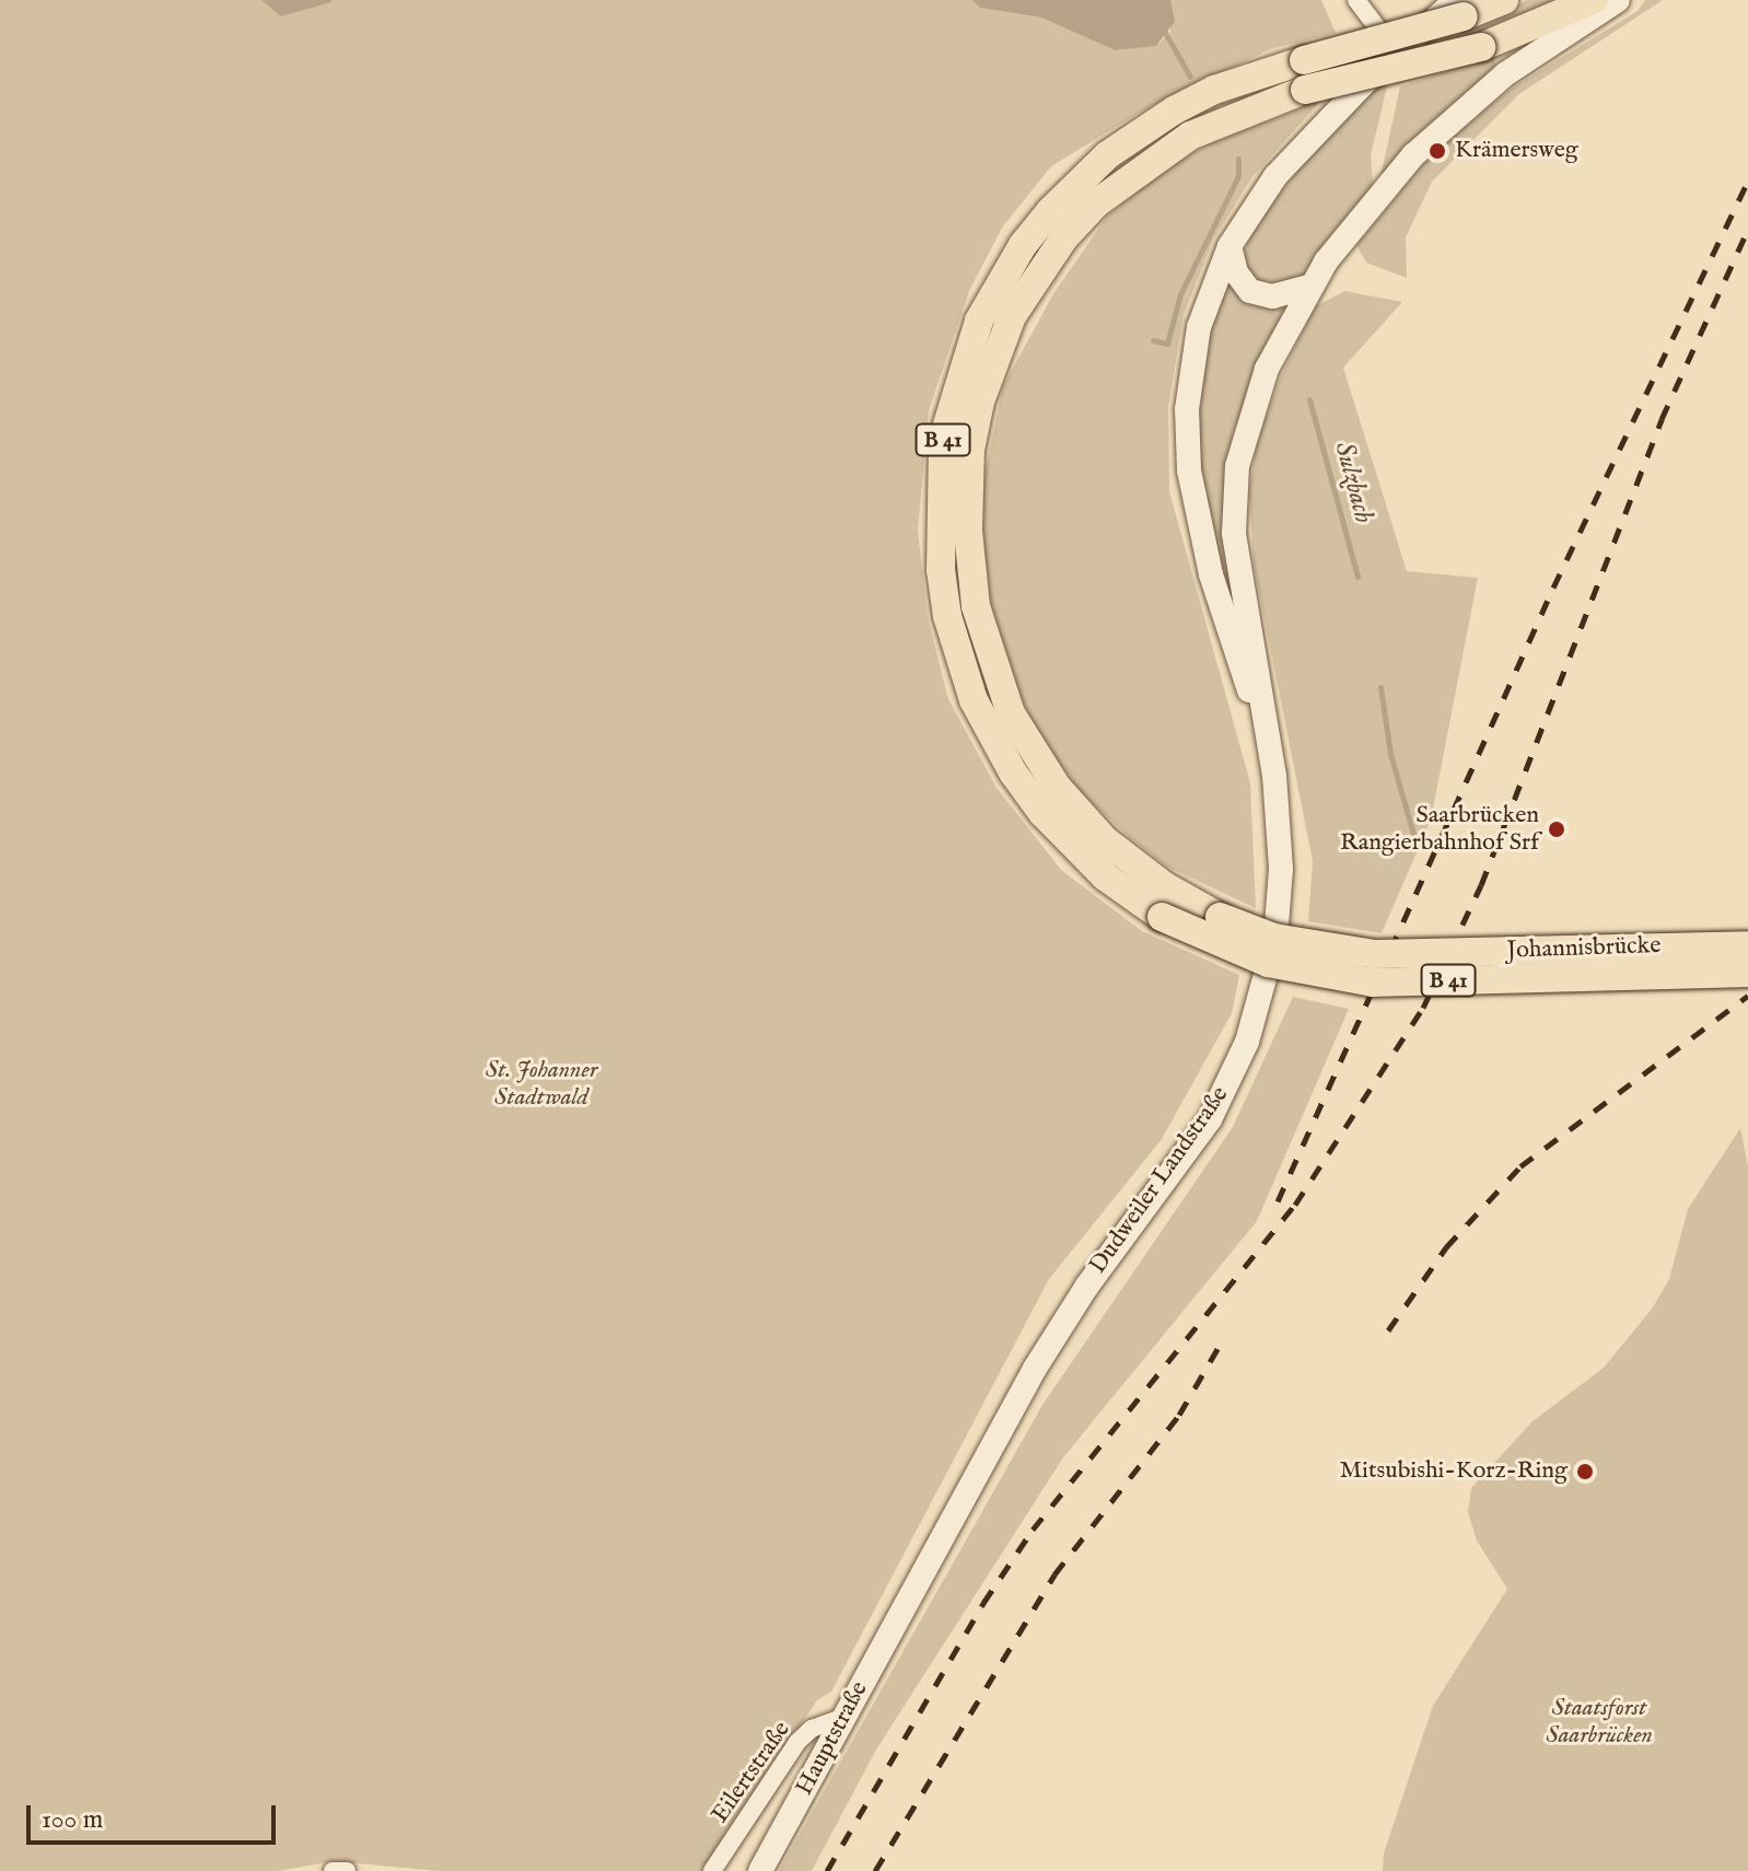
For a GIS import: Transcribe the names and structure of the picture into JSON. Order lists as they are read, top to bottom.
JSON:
{
  "streets": {
    "highway": ["B 41", "Johannisbrücke"],
    "main road": ["Dudweiler Landstraße", "Hauptstraße"],
    "street": ["Eilertstraße"]
  },
  "crossings": [
    ["B 41", "Johannisbrücke"],
    ["B 41", "Dudweiler Landstraße"],
    ["Johannisbrücke", "Dudweiler Landstraße"],
    ["Dudweiler Landstraße", "Hauptstraße"],
    ["Hauptstraße", "Eilertstraße"]
  ],
  "water": ["Sulzbach"],
  "parks": ["St. Johanner Stadtwald", "Staatsforst Saarbrücken"],
  "places": ["Krämersweg", "Saarbrücken Rangierbahnhof Srf", "Mitsubishi-Korz-Ring"],
  "scale_bar": "100 m"
}
